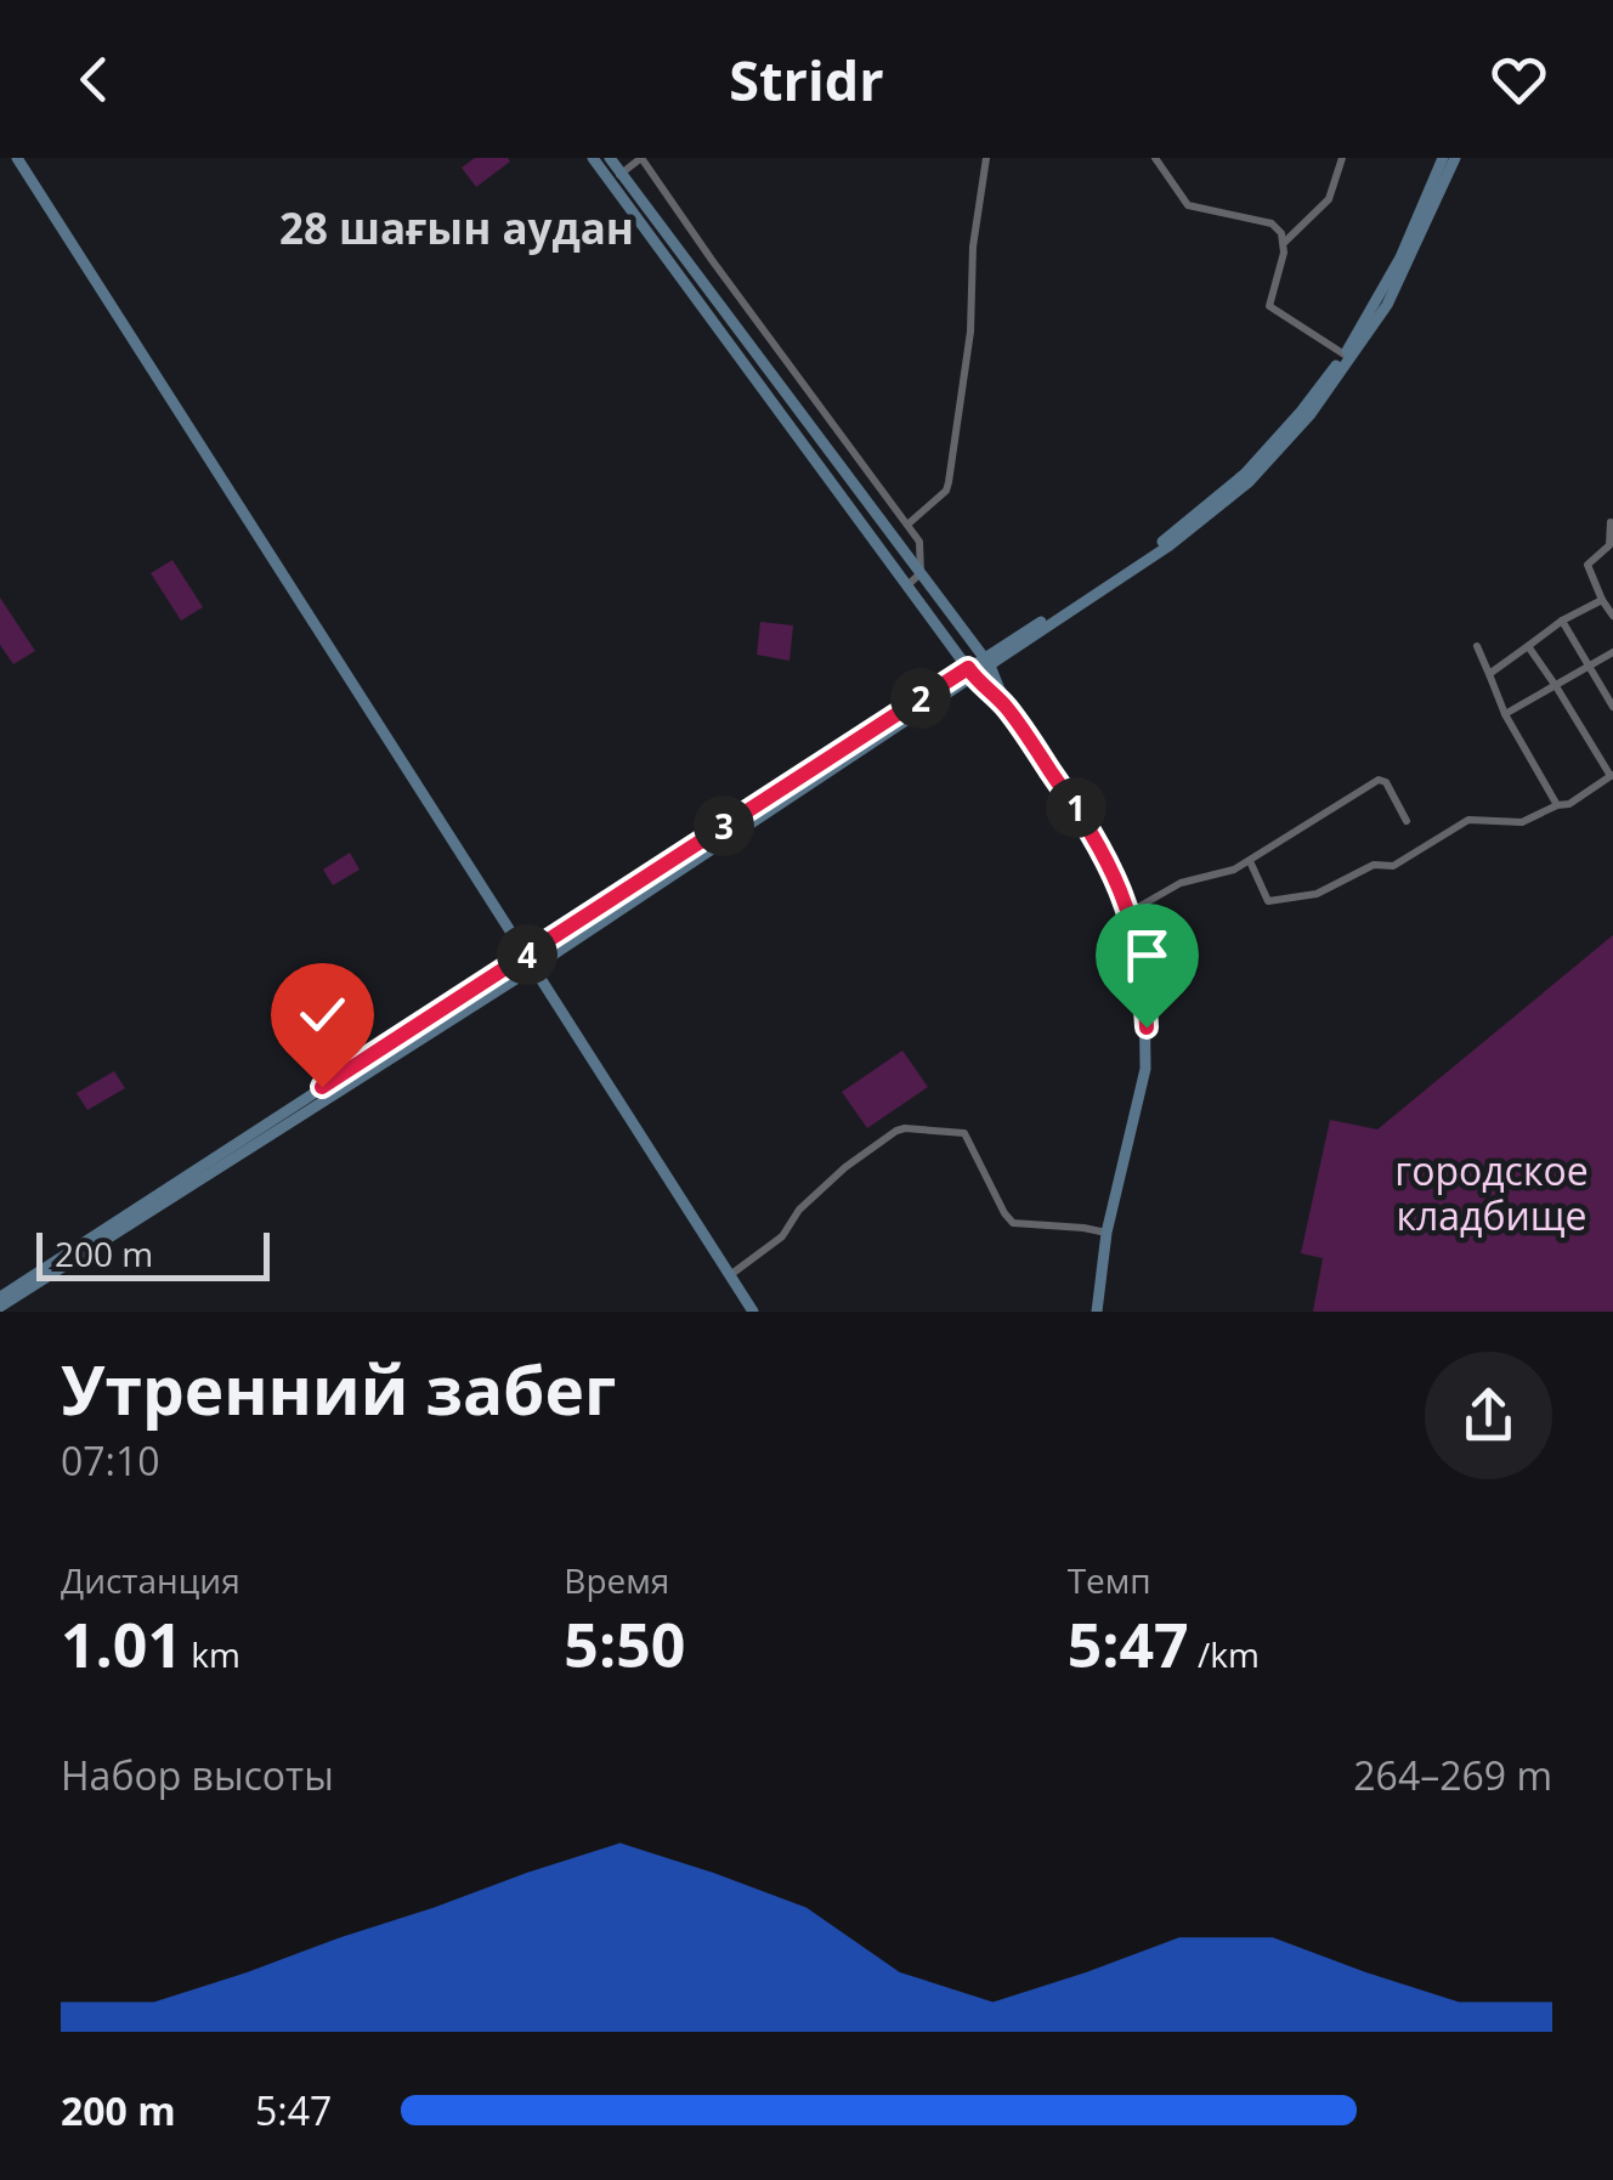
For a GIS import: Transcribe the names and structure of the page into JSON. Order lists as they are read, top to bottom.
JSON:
{
  "districts": ["28 шағын аудан"],
  "parks": ["городское кладбище"],
  "scale_bar": "200 m",
  "page": {
    "header": "Stridr",
    "pins": [
      "2",
      "1",
      "3",
      "4"
    ],
    "scale": "200 m",
    "heading": ["Утренний забег", "07:10"],
    "stats": [
      ["Дистанция", "1.01 km"],
      ["Время", "5:50"],
      ["Темп", "5:47 /km"]
    ],
    "chart": ["Набор высоты", "264–269 m"],
    "list": [
      {
        "name": "200 m",
        "note": "5:47"
      }
    ]
  }
}
